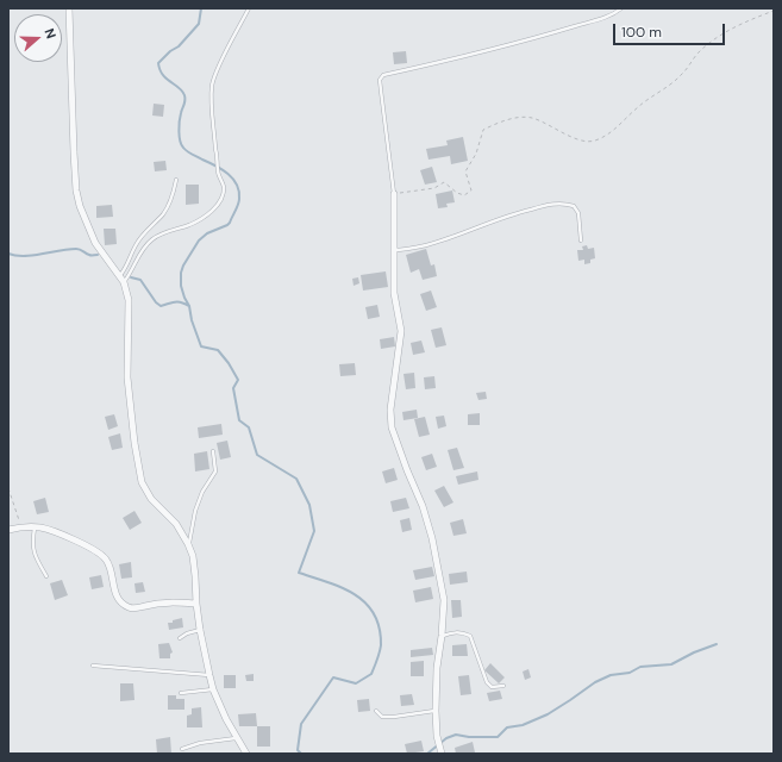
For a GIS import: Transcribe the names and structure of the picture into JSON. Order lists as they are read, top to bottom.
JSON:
{
  "scale_bar": "100 m",
  "north": "right"
}
